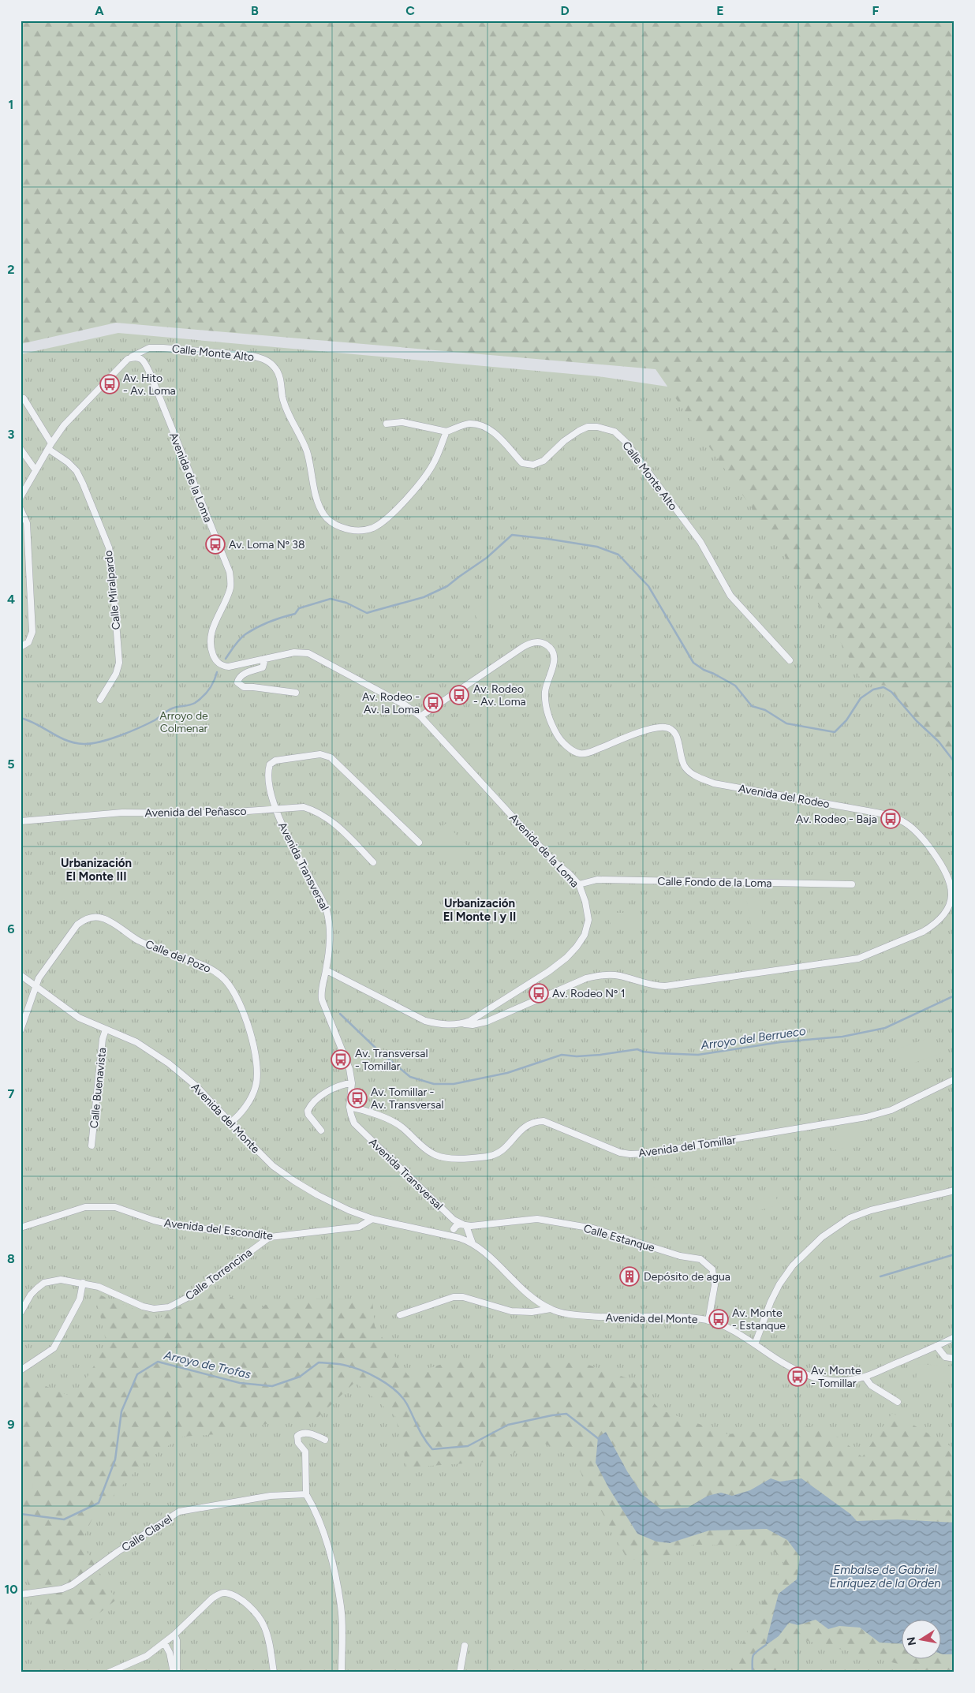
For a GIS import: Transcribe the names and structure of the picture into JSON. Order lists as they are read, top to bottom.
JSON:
{
  "streets": {
    "street": [
      "Calle Monte Alto",
      "Avenida de la Loma",
      "Calle Miralpardo",
      "Avenida del Rodeo",
      "Avenida del Peñasco",
      "Avenida Transversal",
      "Calle Fondo de la Loma",
      "Calle del Pozo",
      "Calle Buenavista",
      "Avenida del Monte",
      "Avenida del Tomillar",
      "Avenida del Escondite",
      "Calle Estanque",
      "Calle Torrencina",
      "Calle Clavel"
    ]
  },
  "crossings": [
    ["Calle Monte Alto", "Calle Miralpardo"],
    ["Avenida de la Loma", "Avenida del Rodeo"],
    ["Avenida de la Loma", "Avenida Transversal"],
    ["Avenida de la Loma", "Calle Fondo de la Loma"],
    ["Avenida del Peñasco", "Avenida Transversal"],
    ["Avenida Transversal", "Avenida del Monte"],
    ["Avenida Transversal", "Avenida del Tomillar"],
    ["Avenida Transversal", "Calle Estanque"],
    ["Calle del Pozo", "Avenida del Monte"],
    ["Calle Buenavista", "Avenida del Monte"],
    ["Avenida del Monte", "Avenida del Escondite"],
    ["Avenida del Monte", "Calle Estanque"],
    ["Avenida del Escondite", "Calle Torrencina"]
  ],
  "districts": ["Urbanización El Monte III", "Urbanización El Monte I y II"],
  "water": ["Arroyo del Berrueco", "Arroyo de Trofas", "Embalse de Gabriel Enríquez de la Orden"],
  "parks": ["Arroyo de Colmenar"],
  "places": {
    "bus stop": [
      "Av. Hito - Av. Loma",
      "Av. Loma Nº 38",
      "Av. Rodeo - Av. Loma",
      "Av. Rodeo - Av. la Loma",
      "Av. Rodeo - Baja",
      "Av. Rodeo Nº 1",
      "Av. Transversal - Tomillar",
      "Av. Tomillar - Av. Transversal",
      "Av. Monte - Estanque",
      "Av. Monte - Tomillar"
    ],
    "building": ["Depósito de agua"]
  },
  "north": "left",
  "grid": {
    "columns": [
      "A",
      "B",
      "C",
      "D",
      "E",
      "F"
    ],
    "rows": [
      "1",
      "2",
      "3",
      "4",
      "5",
      "6",
      "7",
      "8",
      "9",
      "10"
    ]
  }
}
